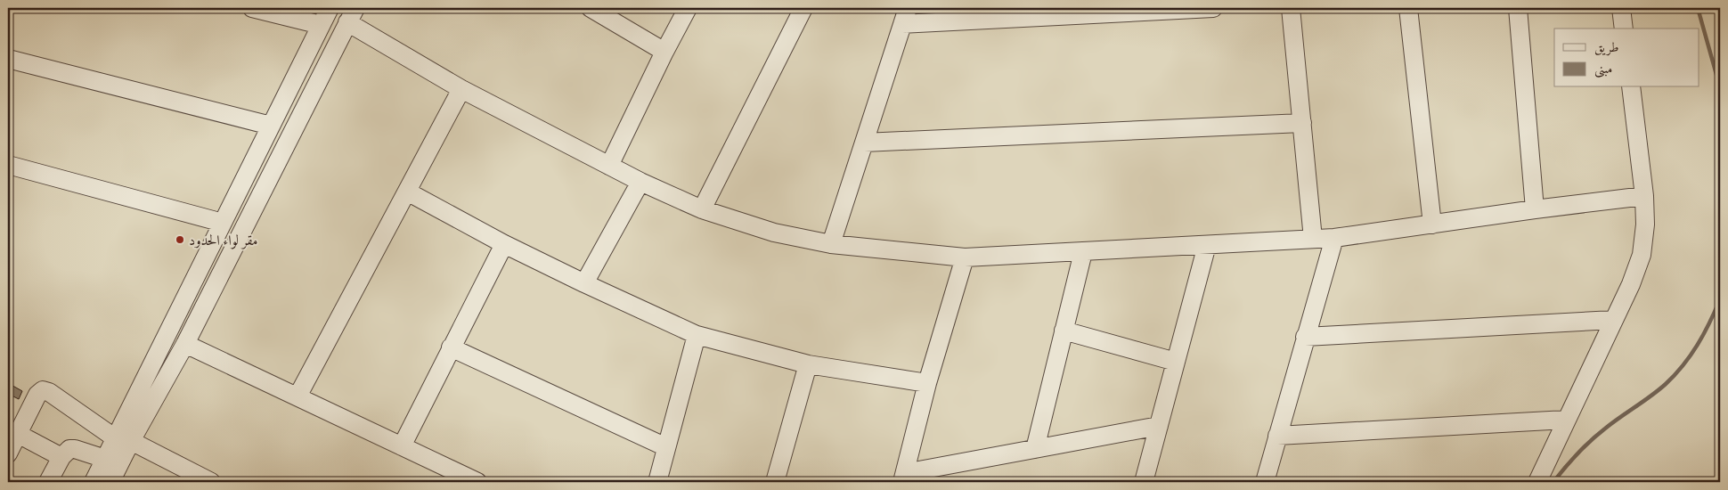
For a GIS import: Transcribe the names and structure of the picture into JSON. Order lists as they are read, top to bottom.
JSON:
{
  "places": ["مقر لواء الحدود"],
  "legend": ["طريق", "مبنى"]
}
